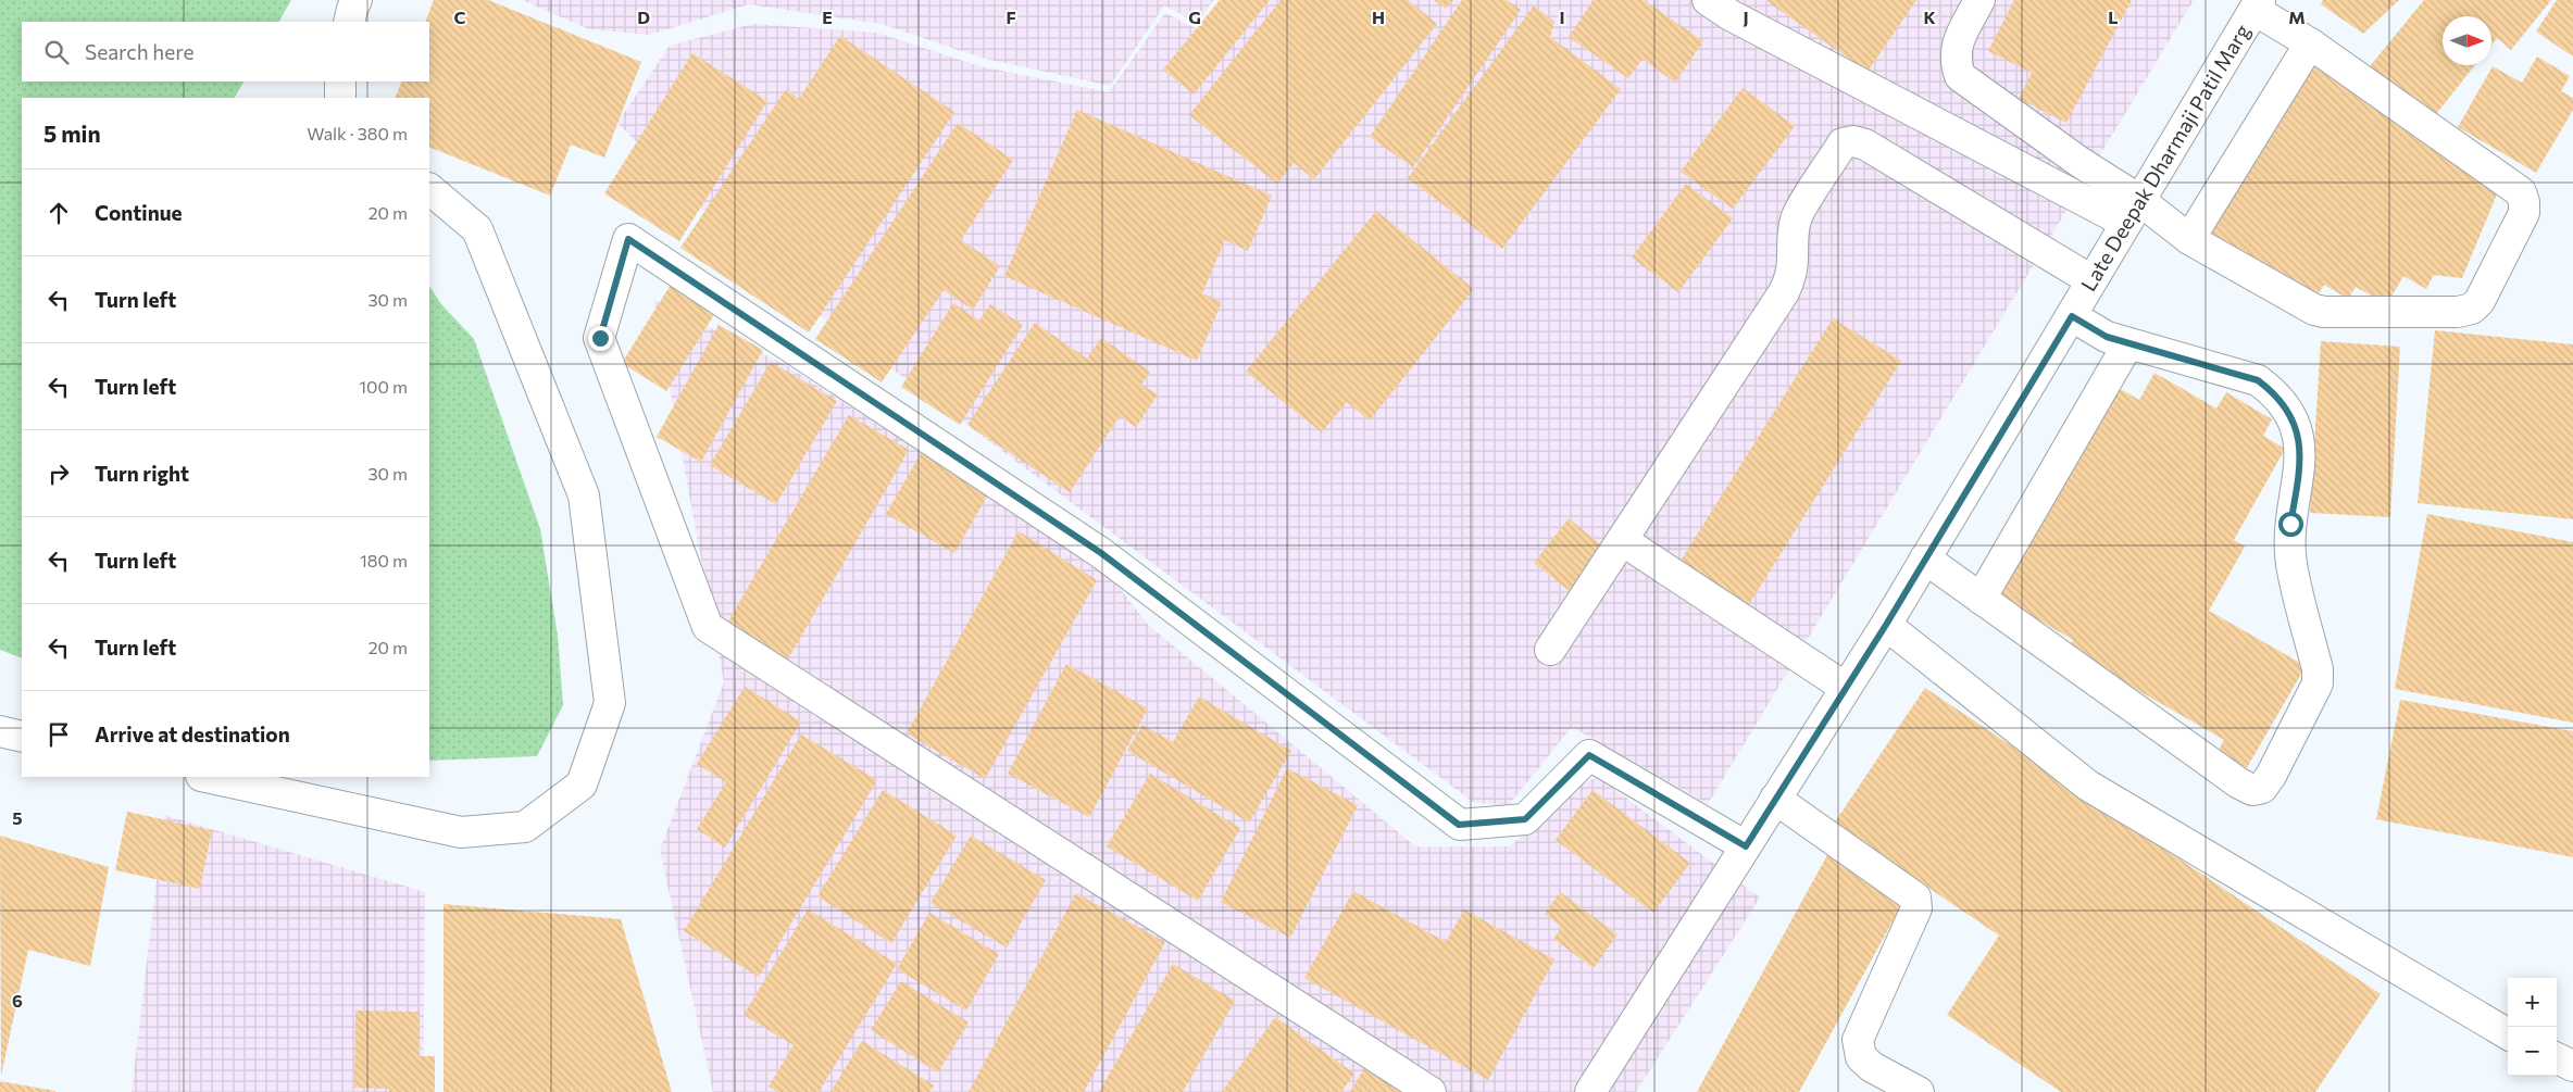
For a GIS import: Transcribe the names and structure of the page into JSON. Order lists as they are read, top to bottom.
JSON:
{
  "streets": {
    "street": ["Late Deepak Dharmaji Patil Marg"]
  },
  "north": "right",
  "page": {
    "search": "Search here",
    "heading": ["5 min", "Walk · 380 m"],
    "list": [
      ["Continue", "20 m"],
      ["Turn left", "30 m"],
      ["Turn left", "100 m"],
      ["Turn right", "30 m"],
      ["Turn left", "180 m"],
      ["Turn left", "20 m"],
      "Arrive at destination"
    ],
    "map_buttons": ["+", "−"]
  },
  "grid": {
    "columns": [
      "C",
      "D",
      "E",
      "F",
      "G",
      "H",
      "I",
      "J",
      "K",
      "L",
      "M"
    ],
    "rows": ["5", "6"]
  }
}
